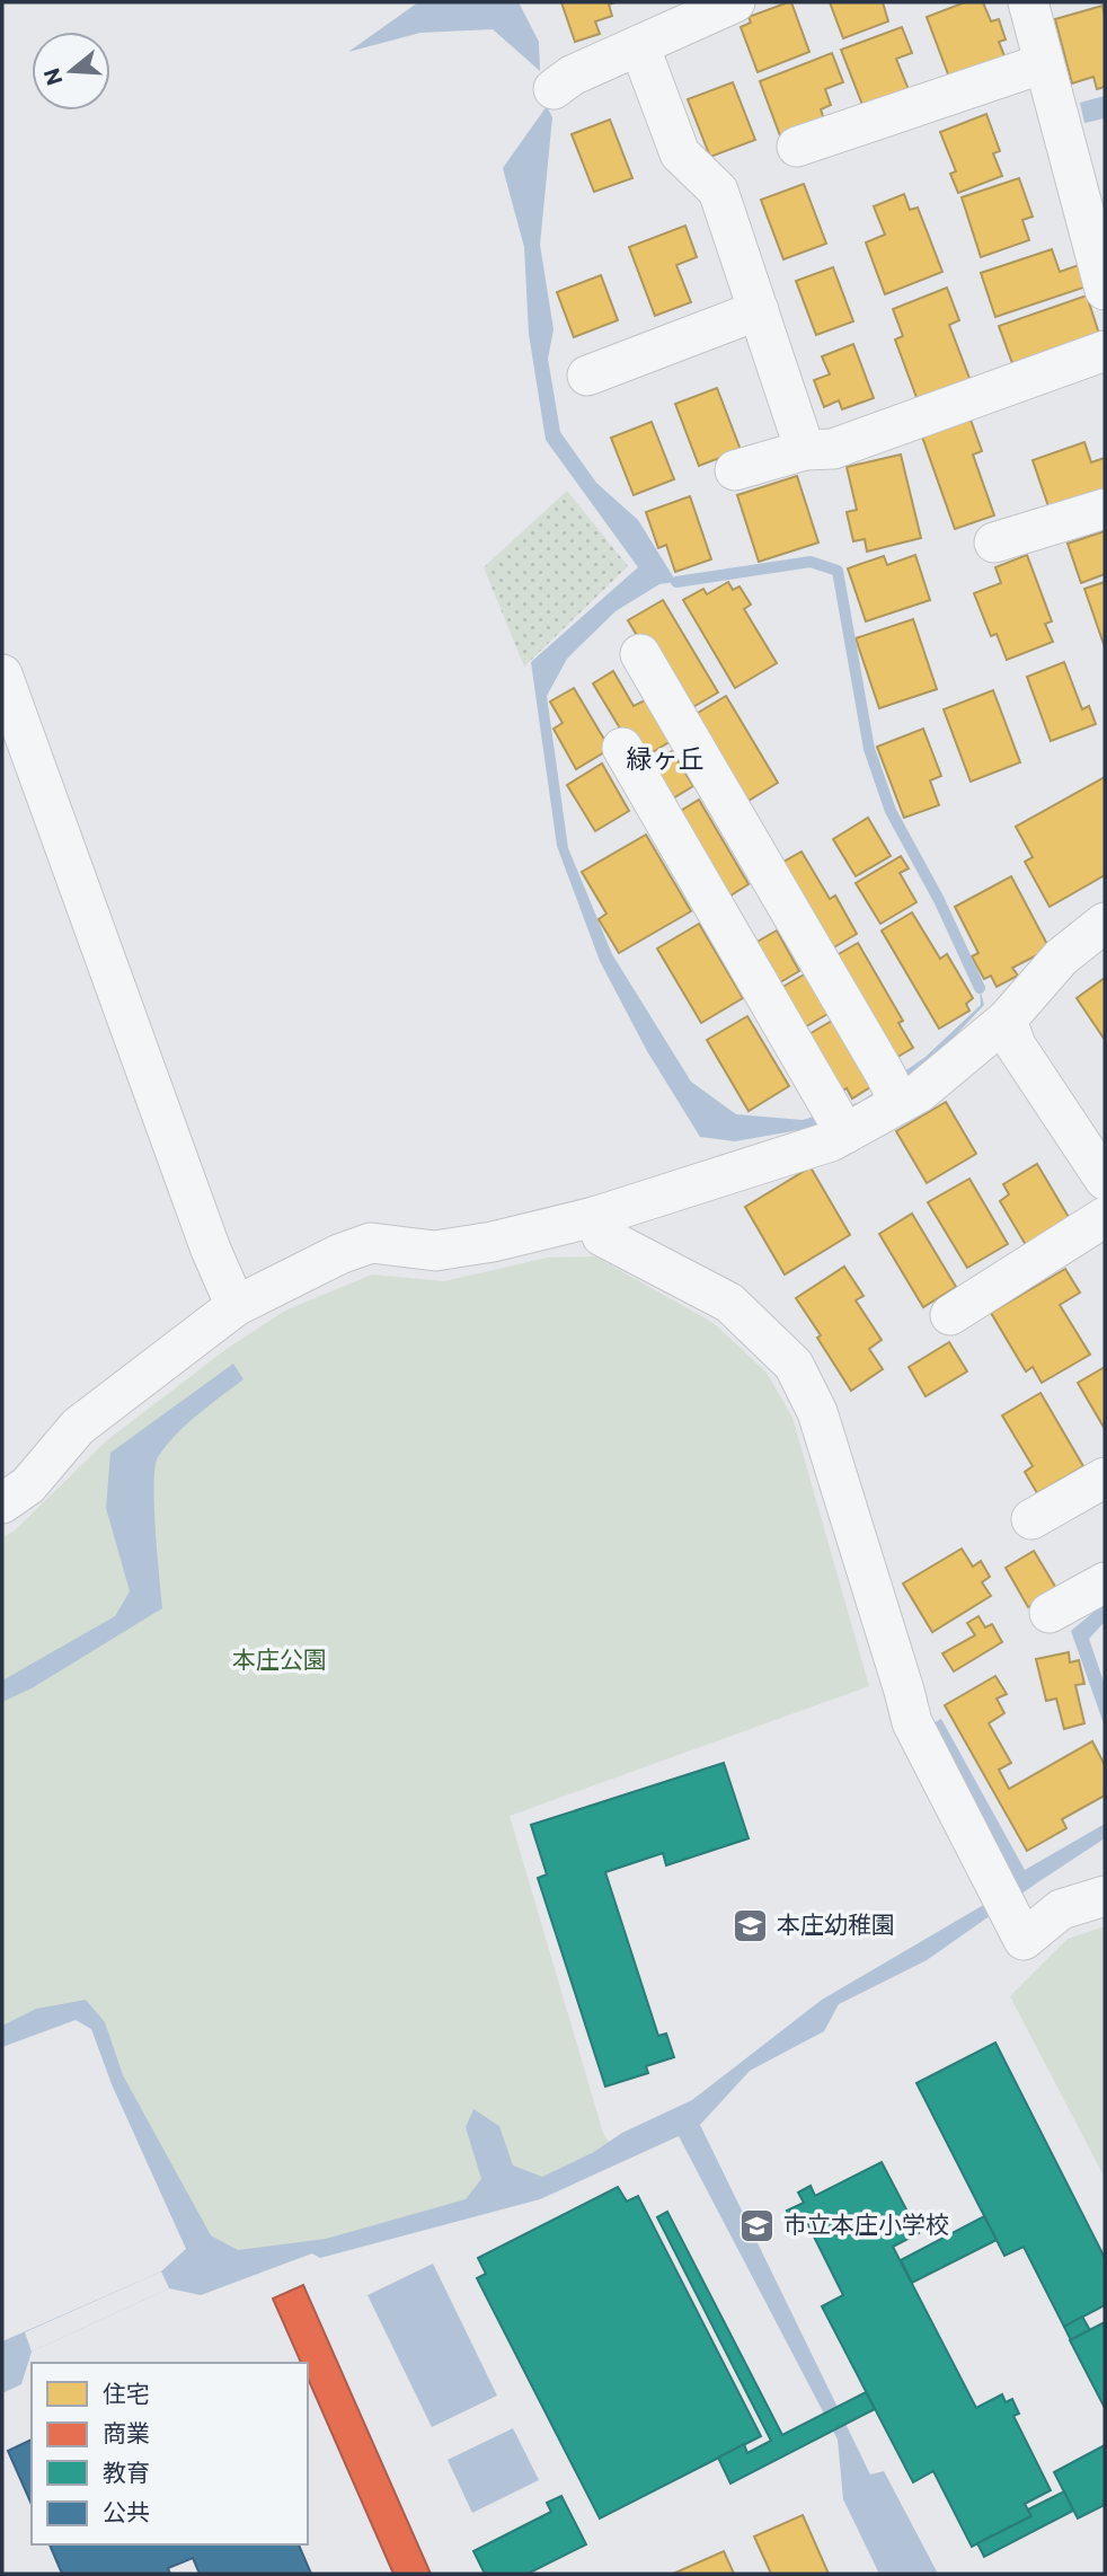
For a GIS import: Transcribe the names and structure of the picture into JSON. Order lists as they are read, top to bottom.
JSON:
{
  "districts": ["緑ヶ丘"],
  "parks": ["本庄公園"],
  "places": {
    "school or university": ["本庄幼稚園", "市立本庄小学校"]
  },
  "legend": [
    "住宅",
    "商業",
    "教育",
    "公共"
  ],
  "north": "left"
}
